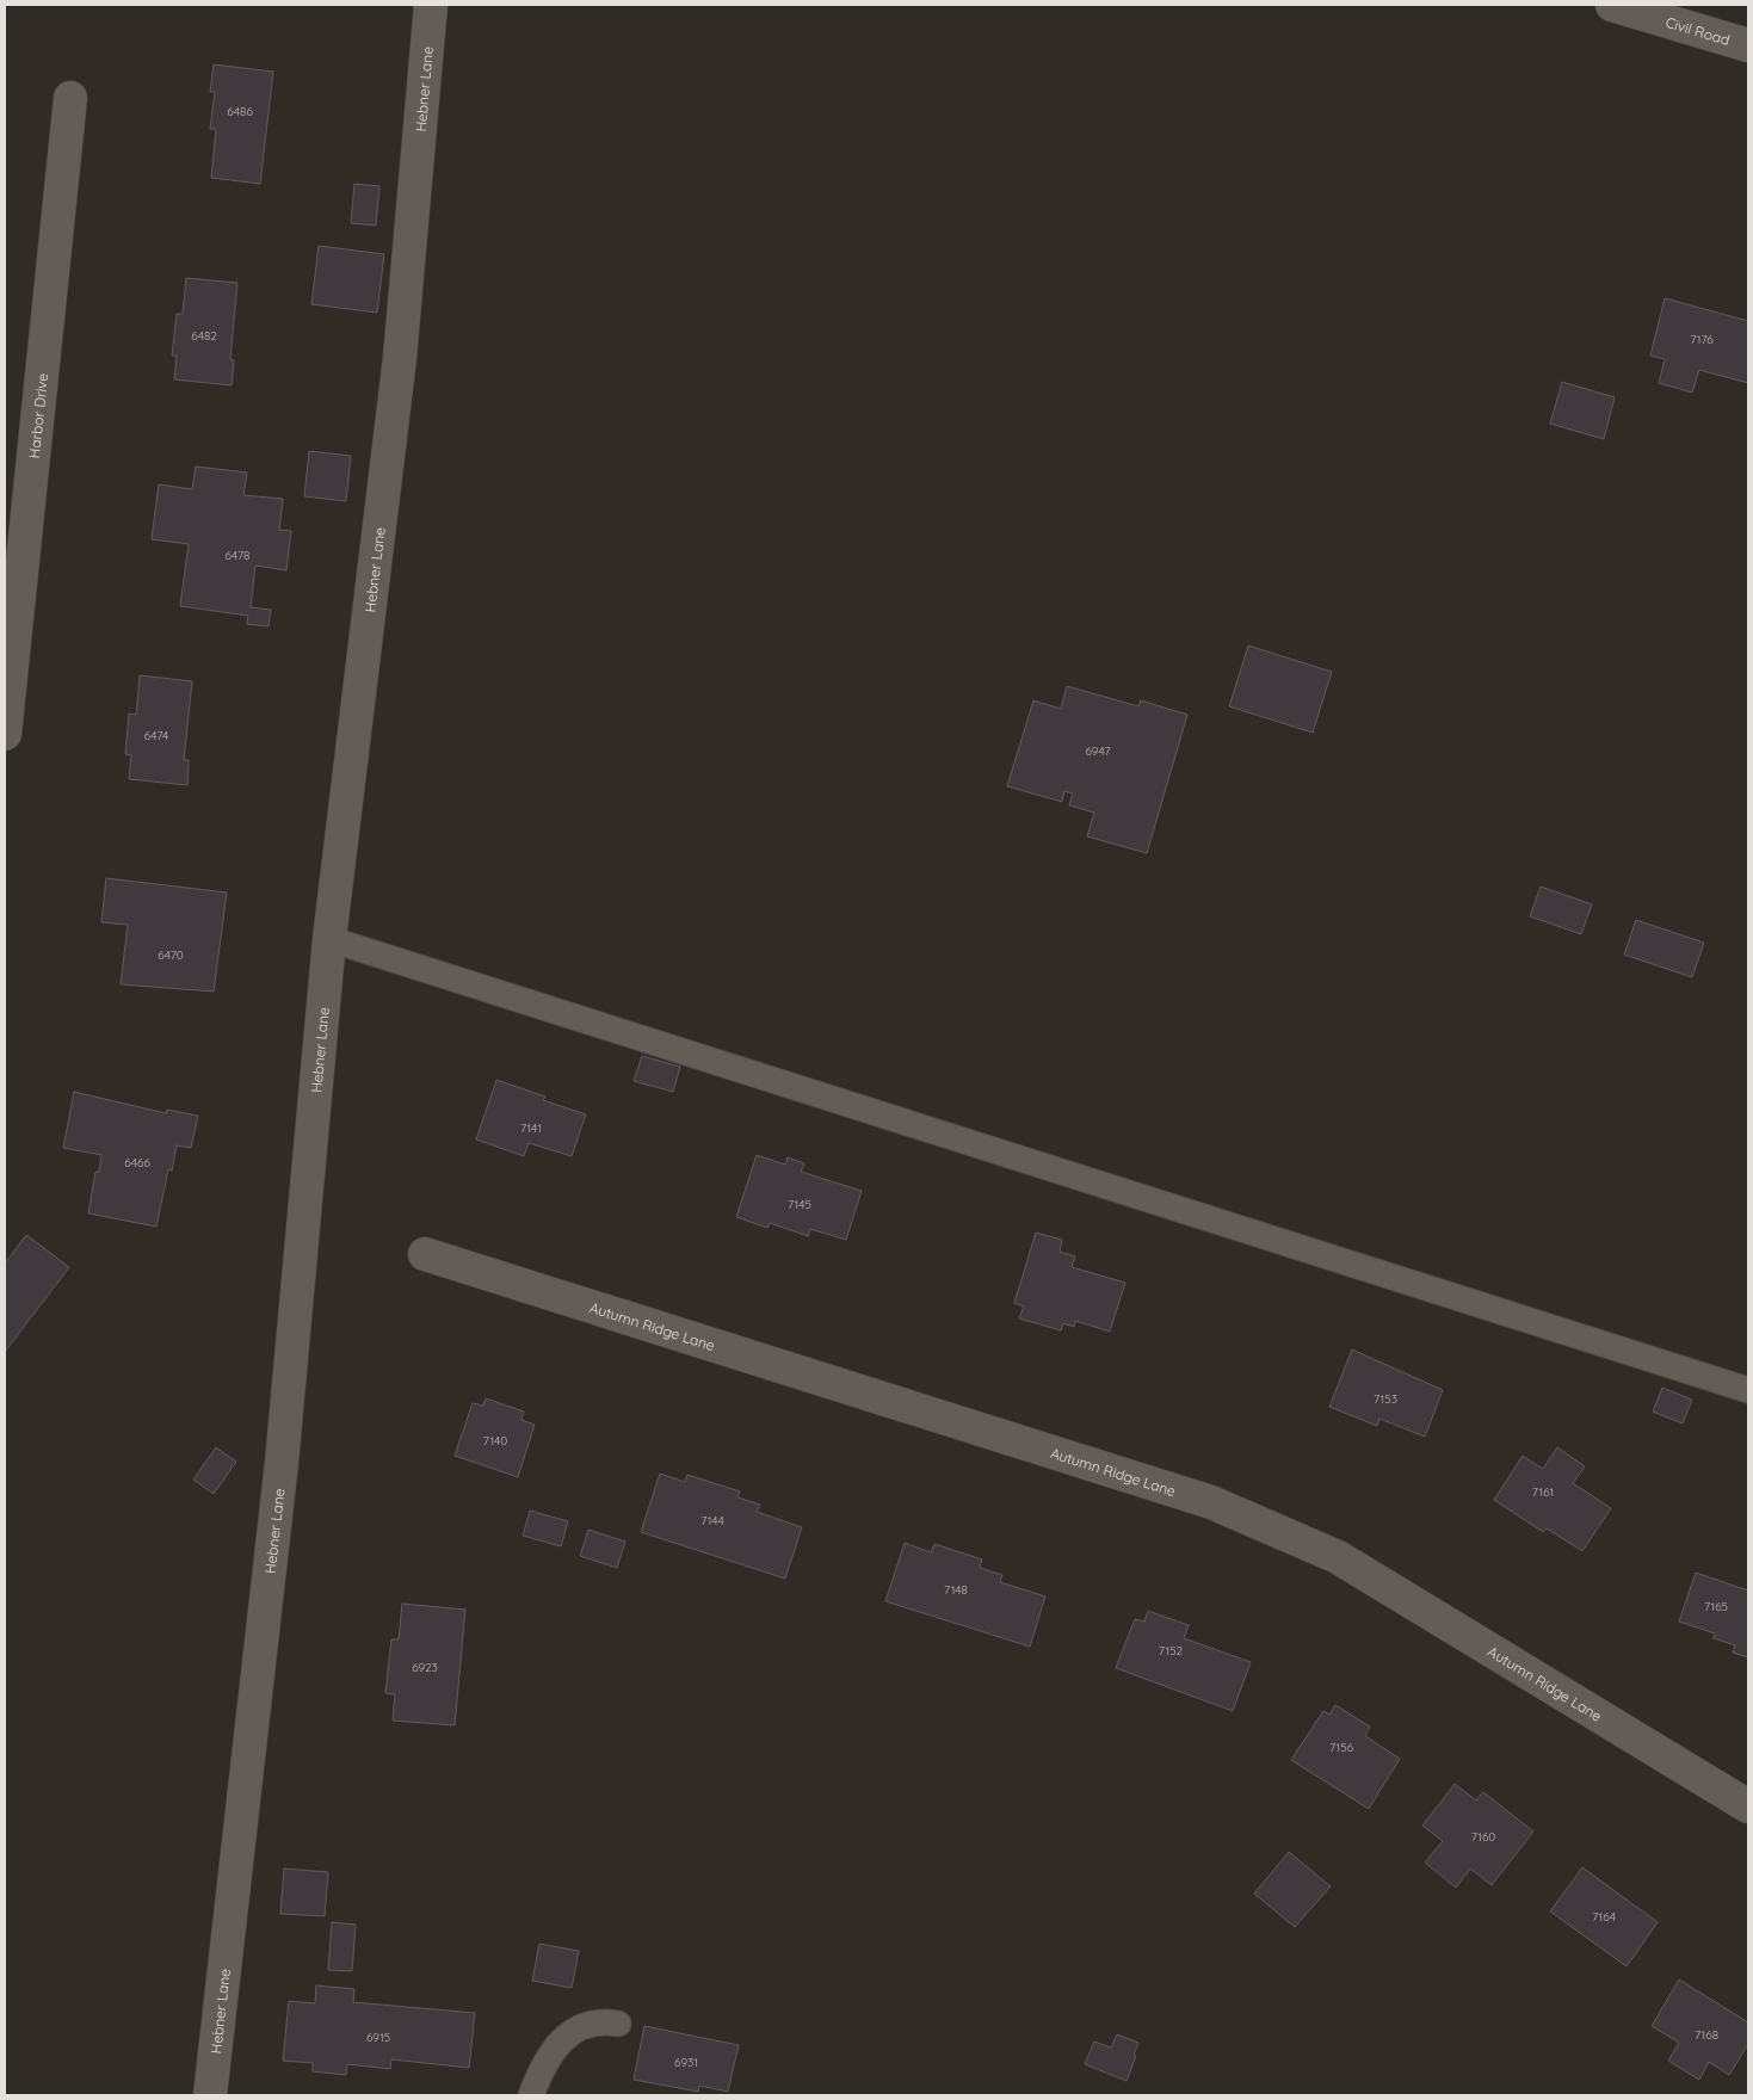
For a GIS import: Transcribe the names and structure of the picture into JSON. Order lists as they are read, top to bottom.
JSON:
{
  "streets": {
    "street": [
      "Civil Road",
      "Hebner Lane",
      "Harbor Drive",
      "Autumn Ridge Lane"
    ]
  },
  "house_numbers": [
    "6486",
    "6482",
    "7176",
    "6478",
    "6474",
    "6947",
    "6470",
    "7141",
    "6466",
    "7145",
    "7153",
    "7140",
    "7161",
    "7144",
    "7148",
    "7165",
    "7152",
    "6923",
    "7156",
    "7160",
    "7164",
    "7168",
    "6915",
    "6931"
  ]
}
